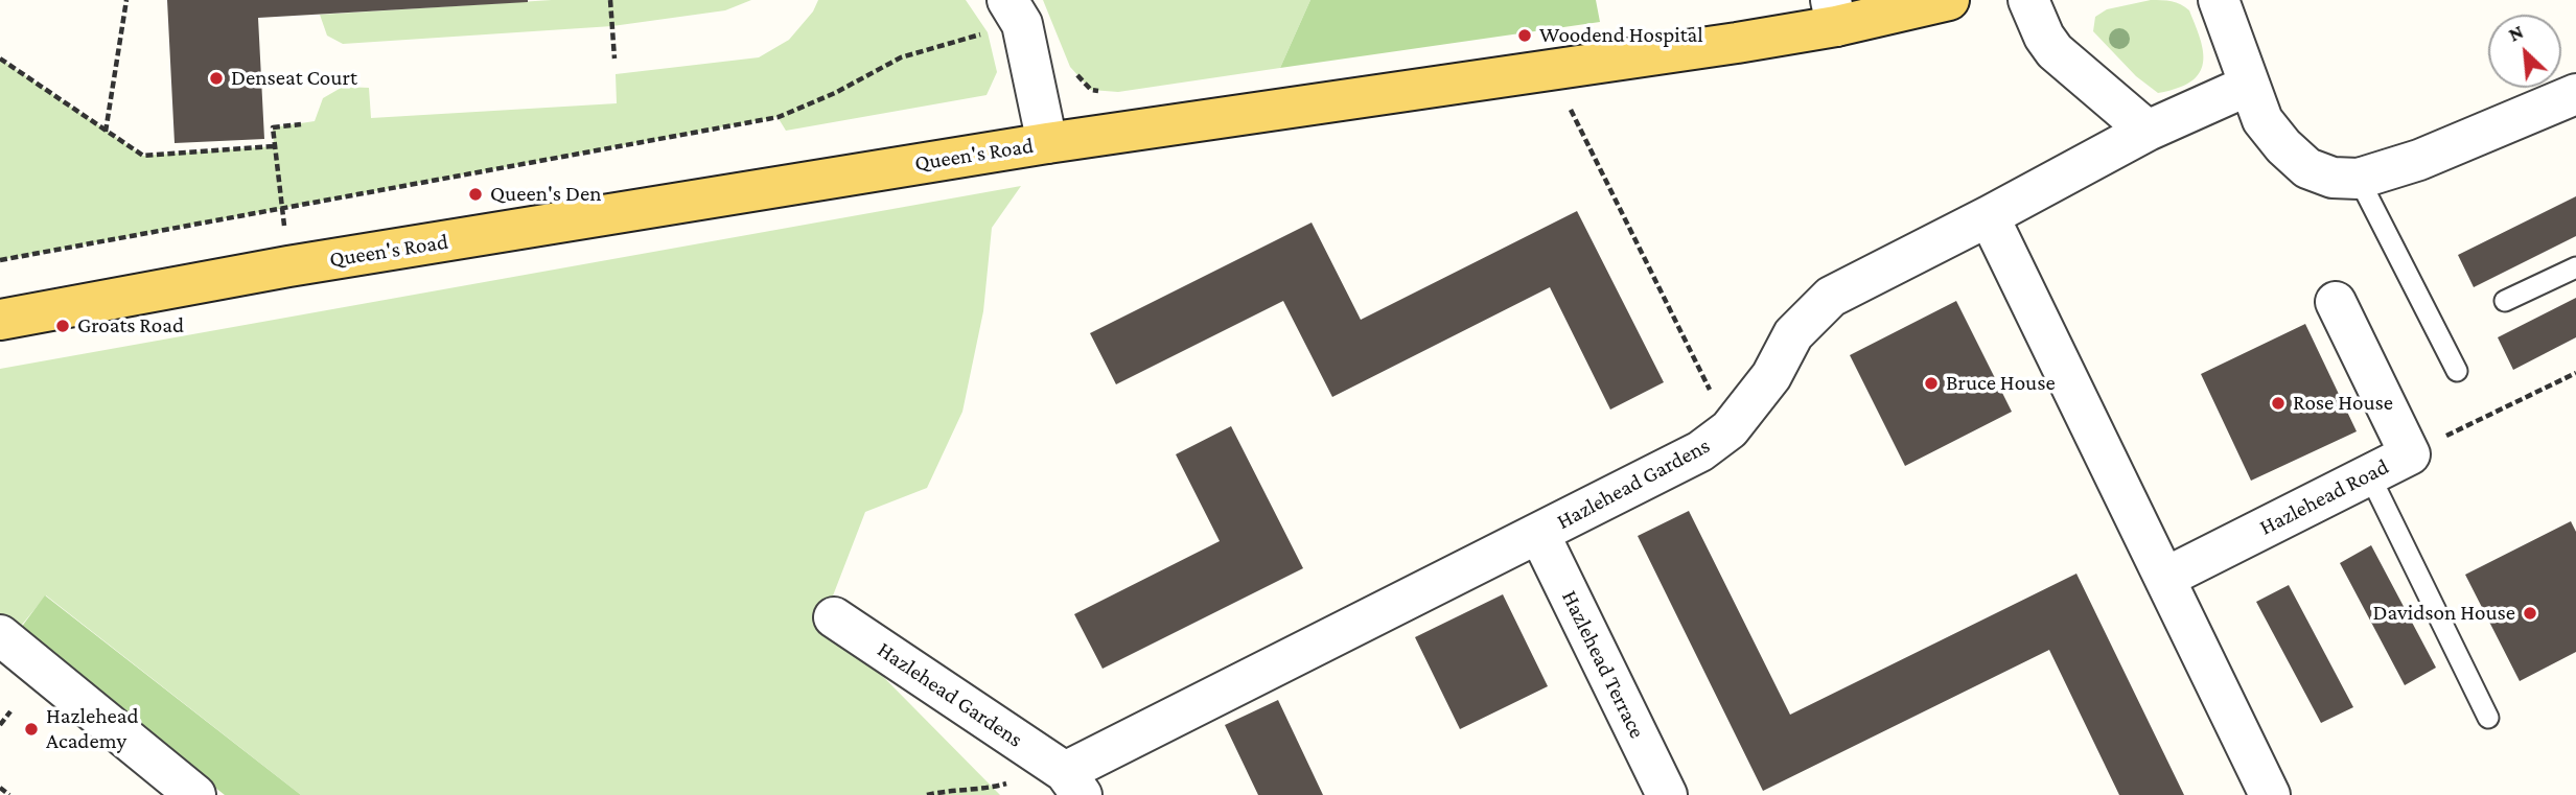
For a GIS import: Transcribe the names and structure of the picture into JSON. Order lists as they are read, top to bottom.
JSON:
{
  "streets": {
    "main road": ["Queen's Road"],
    "street": ["Hazlehead Gardens", "Hazlehead Road", "Hazlehead Terrace"]
  },
  "crossings": [
    ["Hazlehead Gardens", "Hazlehead Terrace"]
  ],
  "places": [
    "Woodend Hospital",
    "Denseat Court",
    "Queen's Den",
    "Groats Road",
    "Bruce House",
    "Rose House",
    "Davidson House",
    "Hazlehead Academy"
  ],
  "north": "top left"
}
